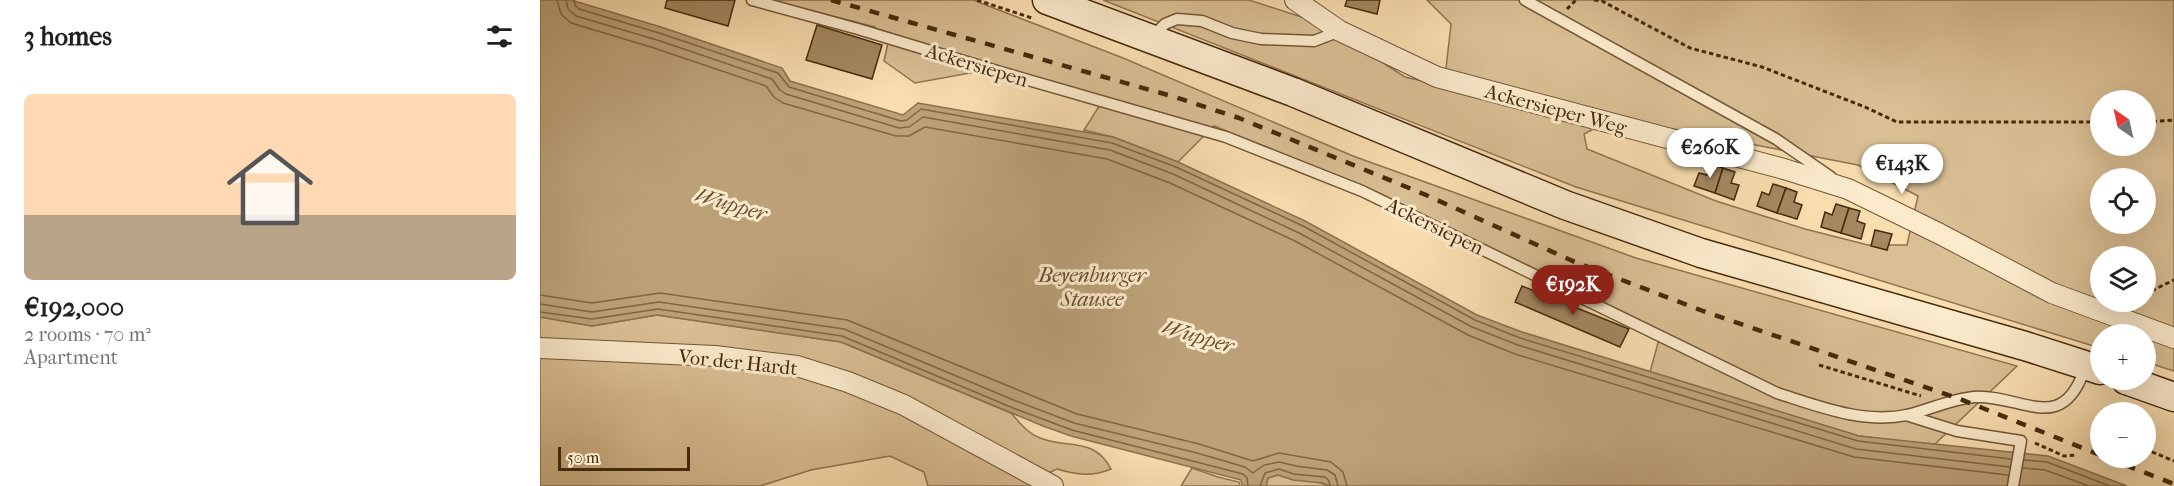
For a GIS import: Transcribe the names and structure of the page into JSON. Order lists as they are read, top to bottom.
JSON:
{
  "streets": {
    "street": ["Ackersieper Weg", "Vor der Hardt"],
    "lane": ["Ackersiepen"]
  },
  "water": ["Wupper", "Beyenburger Stausee"],
  "scale_bar": "50 m",
  "north": "top left",
  "page": {
    "heading": "3 homes",
    "list": [
      {
        "name": "€192,000",
        "note": "2 rooms · 70 m² · Apartment"
      }
    ],
    "map_buttons": ["+", "−"],
    "price": ["€260K", "€143K", "€192K"],
    "scale": "50 m"
  }
}
